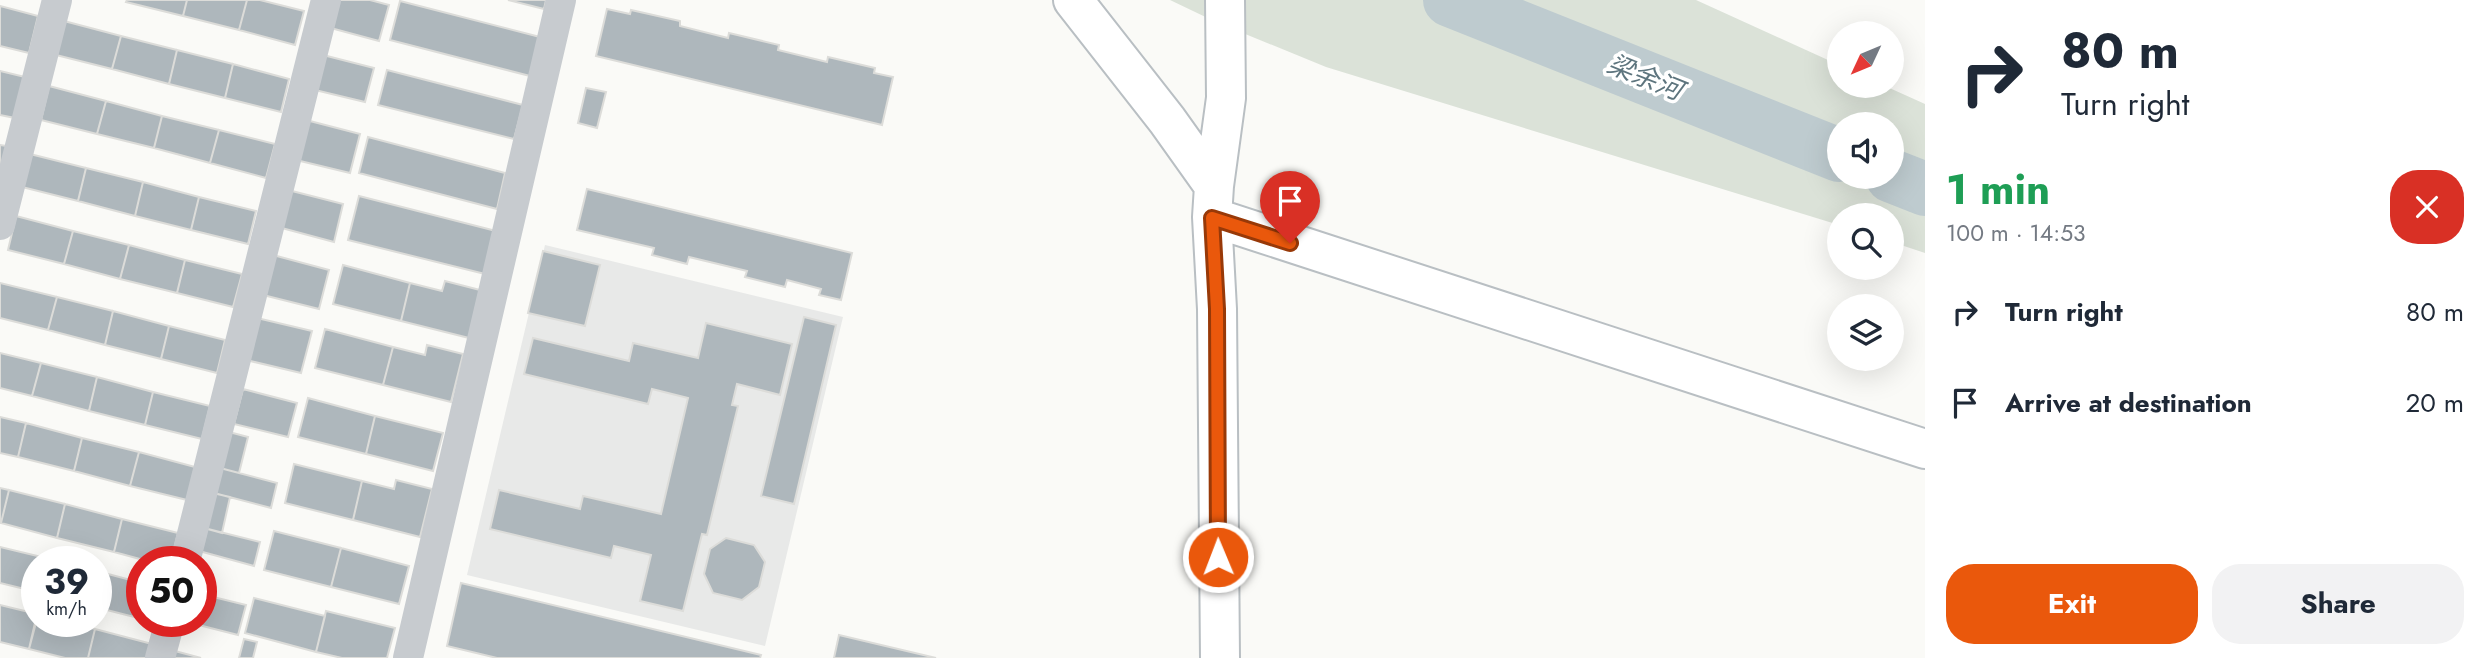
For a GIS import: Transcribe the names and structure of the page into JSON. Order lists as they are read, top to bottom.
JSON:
{
  "water": ["梁余河"],
  "north": "bottom left",
  "page": {
    "turn": ["80 m", "Turn right"],
    "heading": ["1 min", "100 m · 14:53"],
    "list": [
      {
        "name": "Turn right",
        "value": "80 m"
      },
      {
        "name": "Arrive at destination",
        "value": "20 m"
      }
    ],
    "speed": "39 km/h",
    "limit": "50",
    "buttons": ["Exit", "Share"]
  }
}
